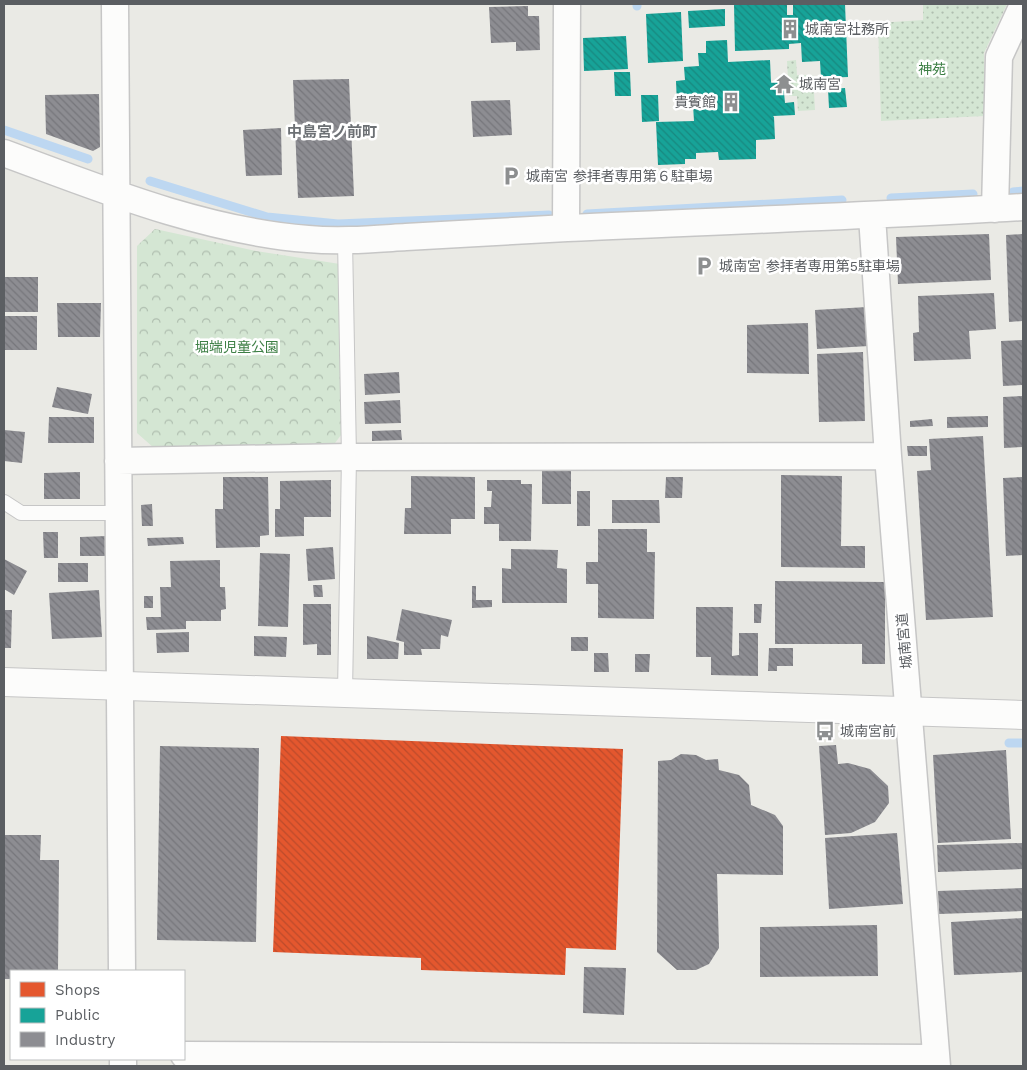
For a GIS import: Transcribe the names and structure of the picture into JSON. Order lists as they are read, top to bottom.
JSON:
{
  "streets": {
    "street": ["城南宮道"]
  },
  "districts": ["中島宮ノ前町"],
  "parks": ["神苑", "堀端児童公園"],
  "places": {
    "building": ["城南宮社務所", "貴賓館"],
    "temple": ["城南宮"],
    "parking": ["城南宮 参拝者専用第６駐車場", "城南宮 参拝者専用第5駐車場"],
    "bus stop": ["城南宮前"]
  },
  "legend": ["Shops", "Public", "Industry"]
}
